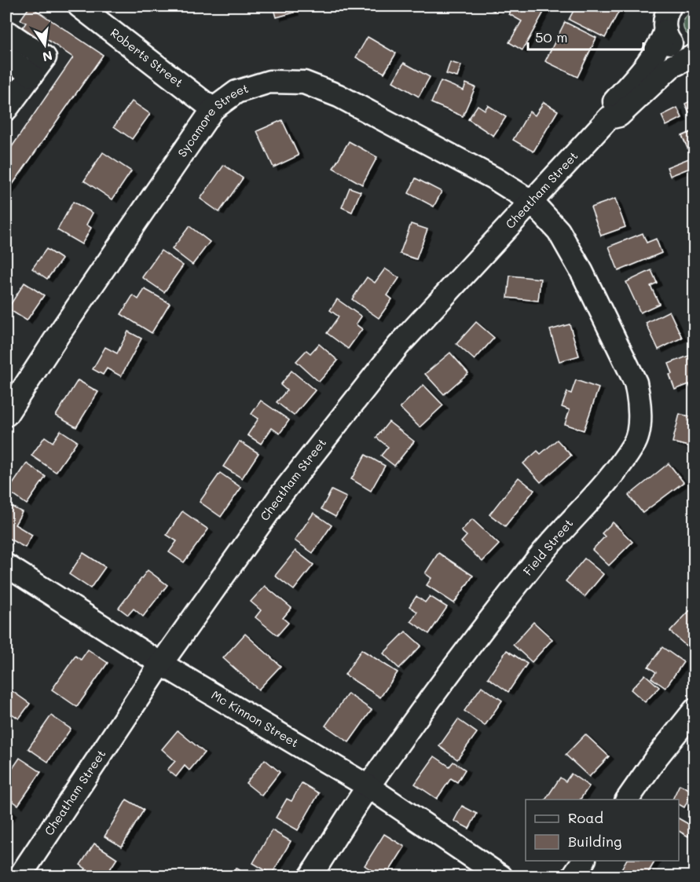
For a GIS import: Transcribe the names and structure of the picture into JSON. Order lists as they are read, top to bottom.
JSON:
{
  "streets": {
    "street": [
      "Roberts Street",
      "Sycamore Street",
      "Cheatham Street",
      "Field Street",
      "Mc Kinnon Street"
    ]
  },
  "crossings": [
    ["Roberts Street", "Sycamore Street"],
    ["Sycamore Street", "Cheatham Street"],
    ["Sycamore Street", "Field Street"],
    ["Cheatham Street", "Field Street"],
    ["Cheatham Street", "Mc Kinnon Street"],
    ["Field Street", "Mc Kinnon Street"]
  ],
  "legend": ["Road", "Building"],
  "scale_bar": "50 m",
  "north": "bottom"
}
